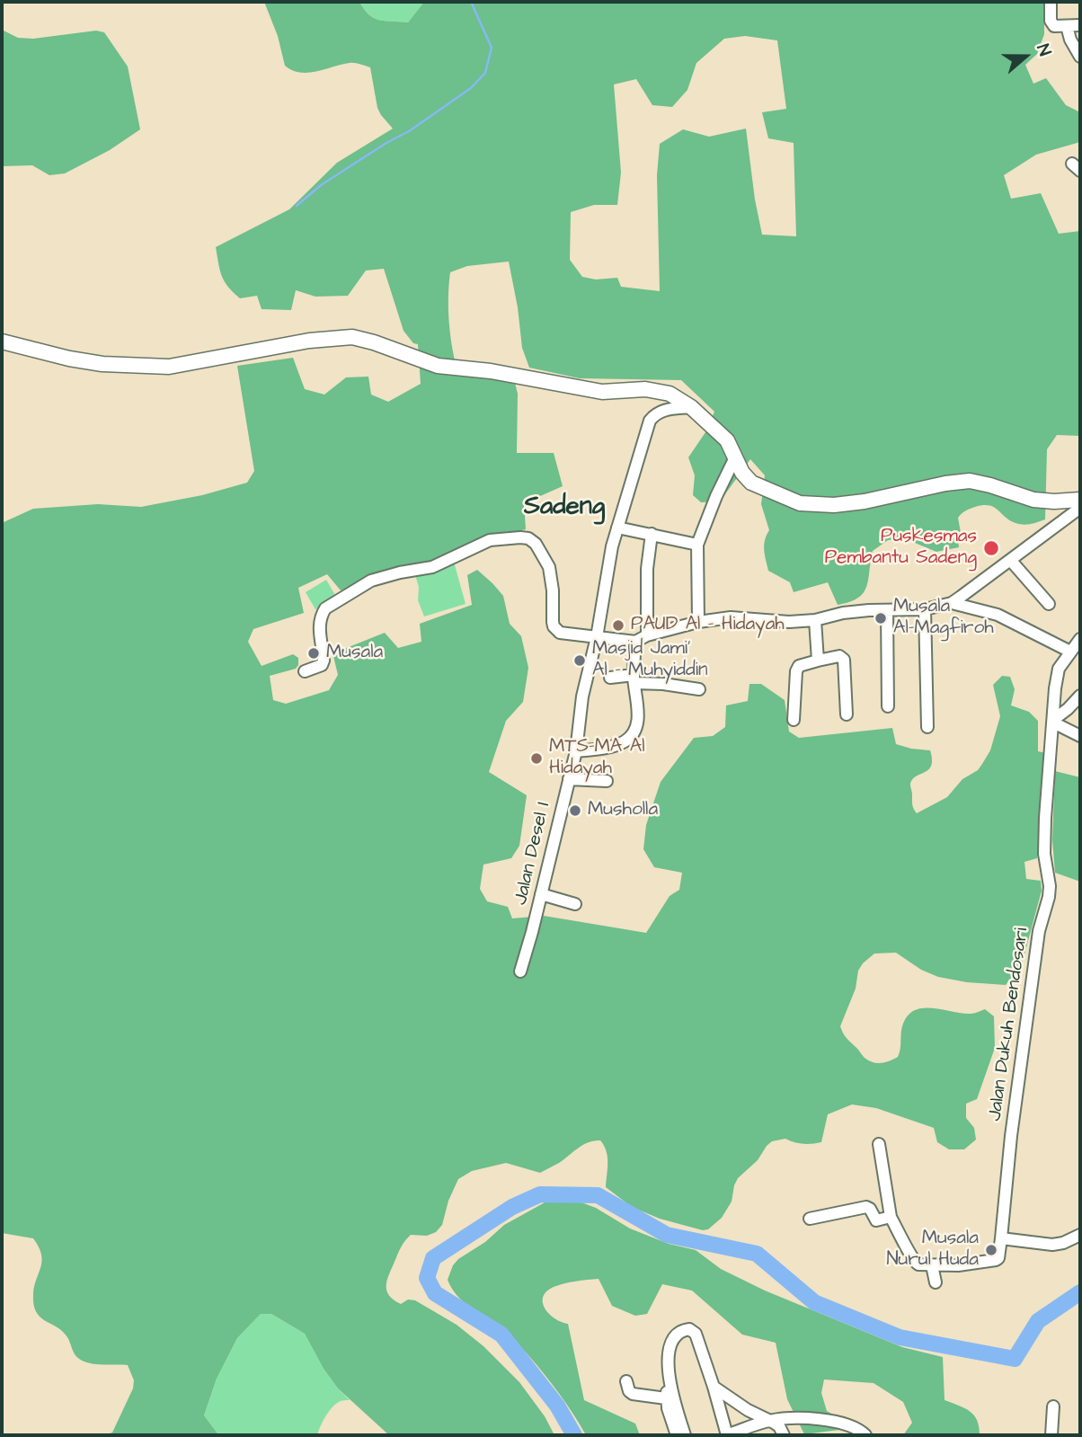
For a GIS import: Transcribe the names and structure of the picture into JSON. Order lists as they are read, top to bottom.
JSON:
{
  "streets": {
    "street": ["Jalan Desel I", "Jalan Dukuh Bendosari"]
  },
  "districts": ["Sadeng"],
  "places": [
    "Puskesmas Pembantu Sadeng",
    "Musala Al-Magfiroh",
    "PAUD Al - Hidayah",
    "Musala",
    "Masjid Jami' Al - Muhyiddin",
    "MTS-MA Al Hidayah",
    "Musholla",
    "Musala Nurul Huda"
  ],
  "north": "right"
}
